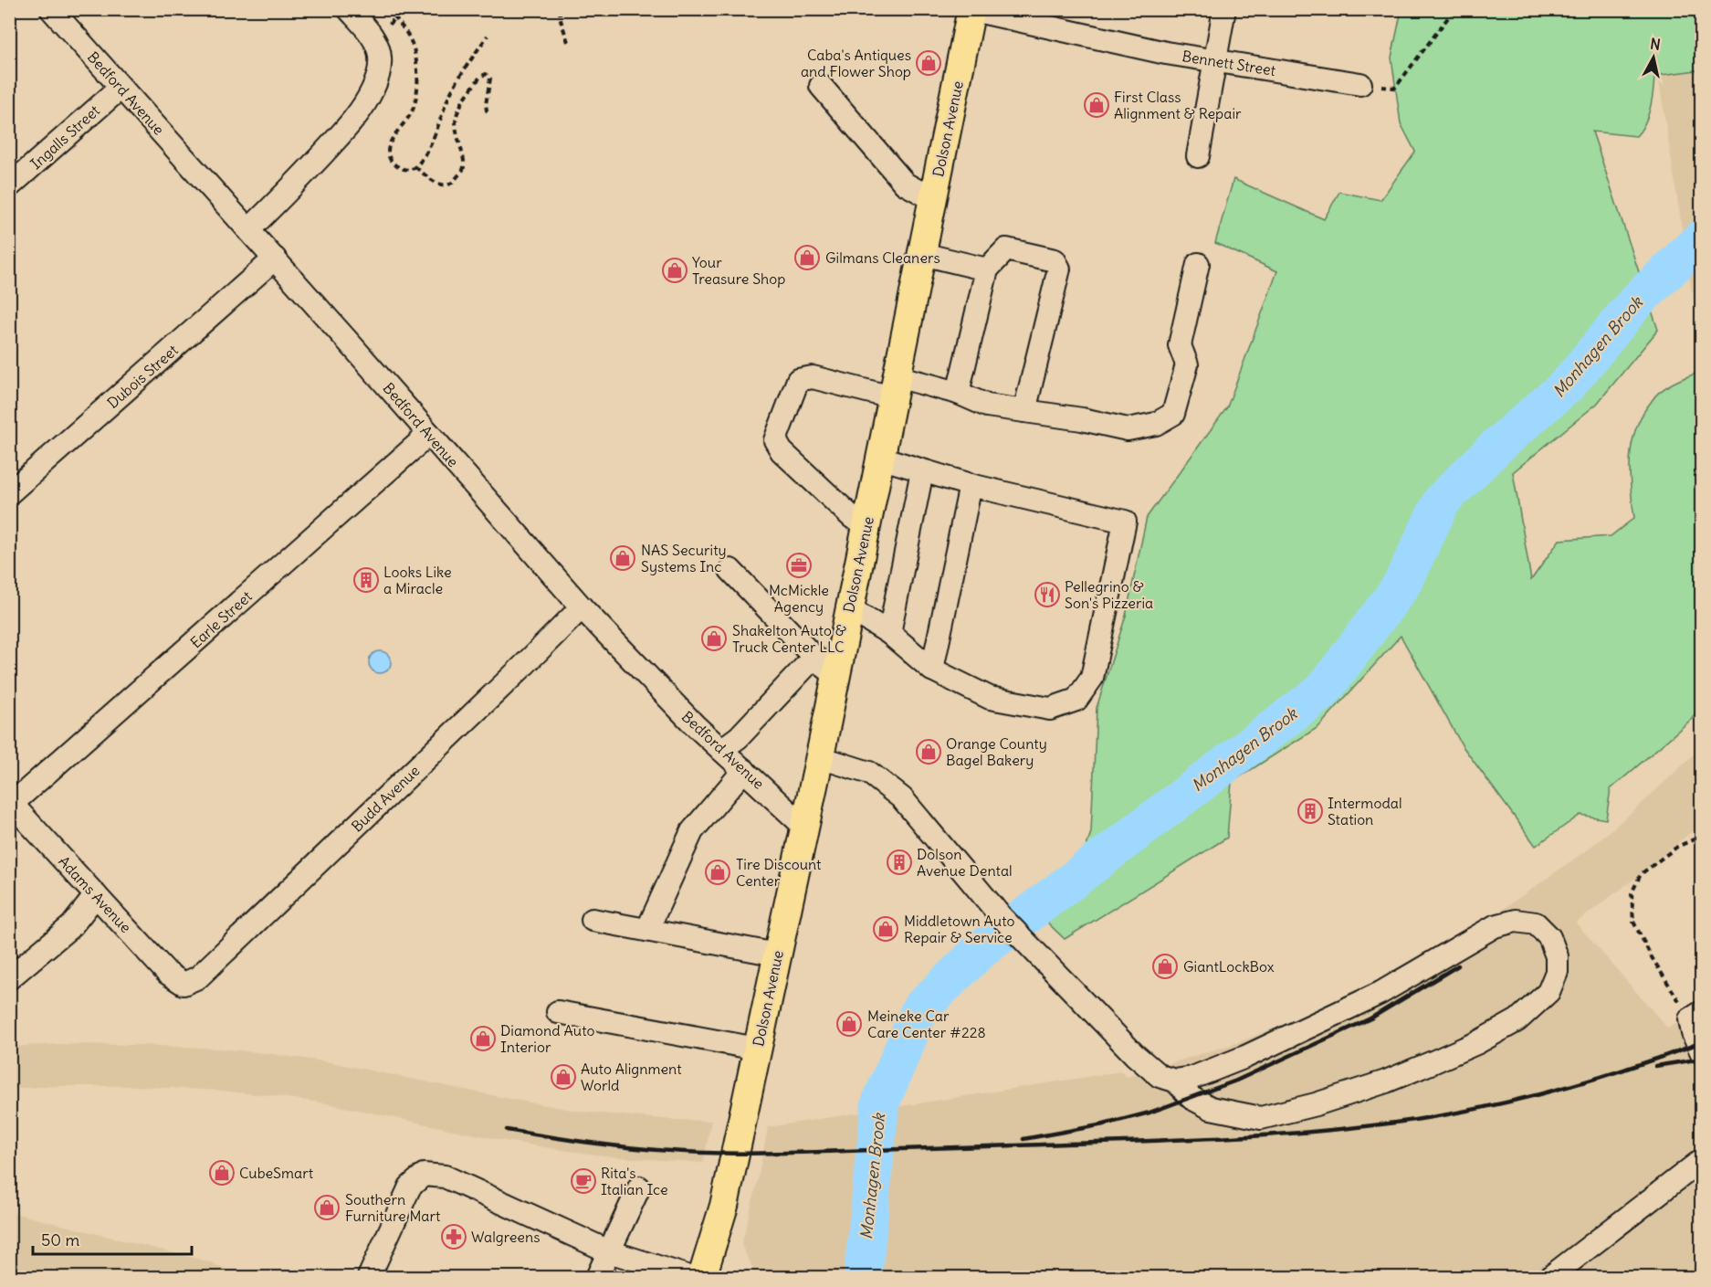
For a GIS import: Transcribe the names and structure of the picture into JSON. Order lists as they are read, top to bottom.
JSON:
{
  "streets": {
    "main road": ["Dolson Avenue"],
    "street": [
      "Bennett Street",
      "Bedford Avenue",
      "Ingalls Street",
      "Dubois Street",
      "Earle Street",
      "Budd Avenue",
      "Adams Avenue"
    ]
  },
  "crossings": [
    ["Bennett Street", "Dolson Avenue"],
    ["Bedford Avenue", "Dolson Avenue"],
    ["Bedford Avenue", "Ingalls Street"],
    ["Bedford Avenue", "Dubois Street"],
    ["Bedford Avenue", "Earle Street"],
    ["Bedford Avenue", "Budd Avenue"],
    ["Earle Street", "Adams Avenue"],
    ["Budd Avenue", "Adams Avenue"]
  ],
  "water": ["Monhagen Brook"],
  "places": {
    "shop": [
      "Caba's Antiques and Flower Shop",
      "First Class Alignment & Repair",
      "Gilmans Cleaners",
      "Your Treasure Shop",
      "NAS Security Systems Inc",
      "Shakelton Auto & Truck Center LLC",
      "Orange County Bagel Bakery",
      "Tire Discount Center",
      "Middletown Auto Repair & Service",
      "GiantLockBox",
      "Meineke Car Care Center #228",
      "Diamond Auto Interior",
      "Auto Alignment World",
      "CubeSmart",
      "Southern Furniture Mart"
    ],
    "office": ["McMickle Agency"],
    "building": ["Looks Like a Miracle", "Intermodal Station", "Dolson Avenue Dental"],
    "restaurant": ["Pellegrino & Son's Pizzeria"],
    "cafe": ["Rita's Italian Ice"],
    "pharmacy": ["Walgreens"]
  },
  "scale_bar": "50 m",
  "north": "top"
}
